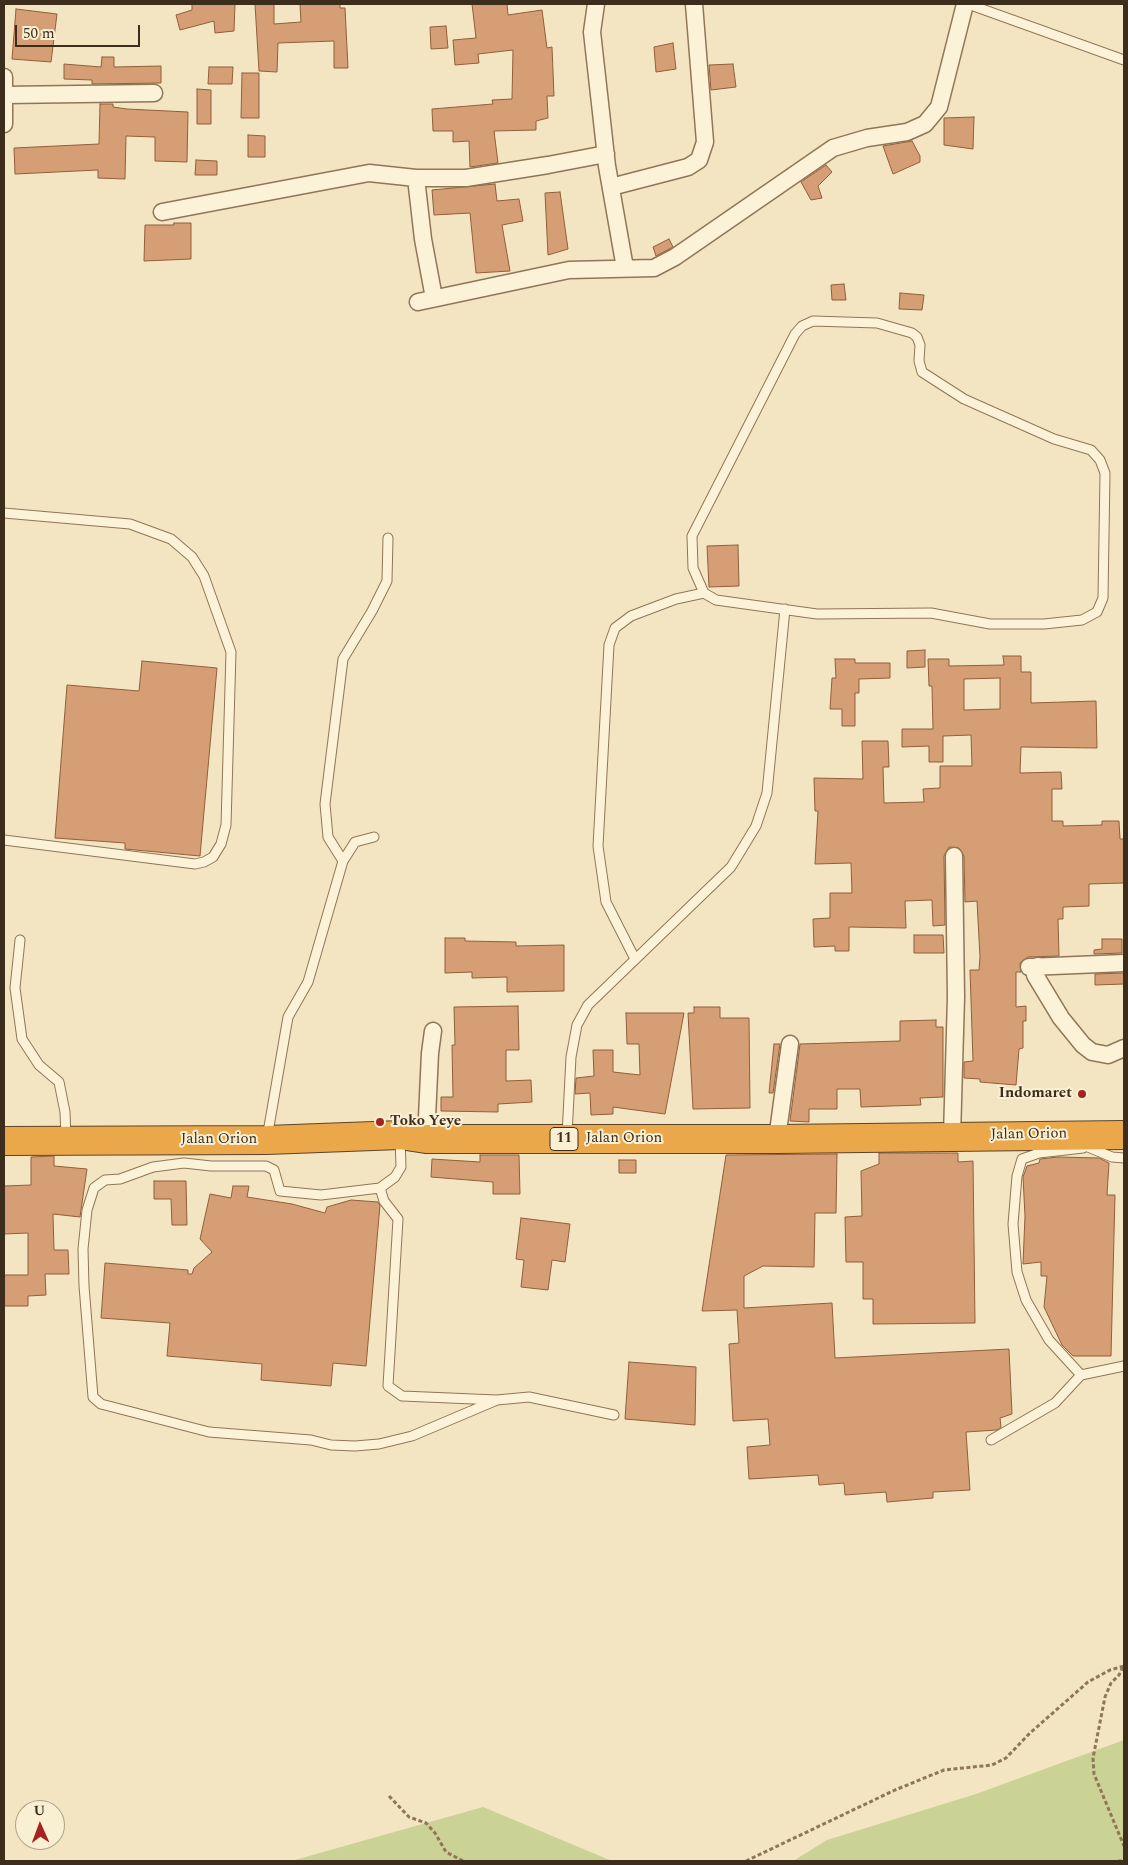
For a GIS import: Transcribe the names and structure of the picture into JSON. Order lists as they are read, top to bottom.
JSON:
{
  "streets": {
    "highway": ["Jalan Orion", "11"]
  },
  "places": ["Indomaret", "Toko Yeye"],
  "scale_bar": "50 m",
  "north": "top"
}
